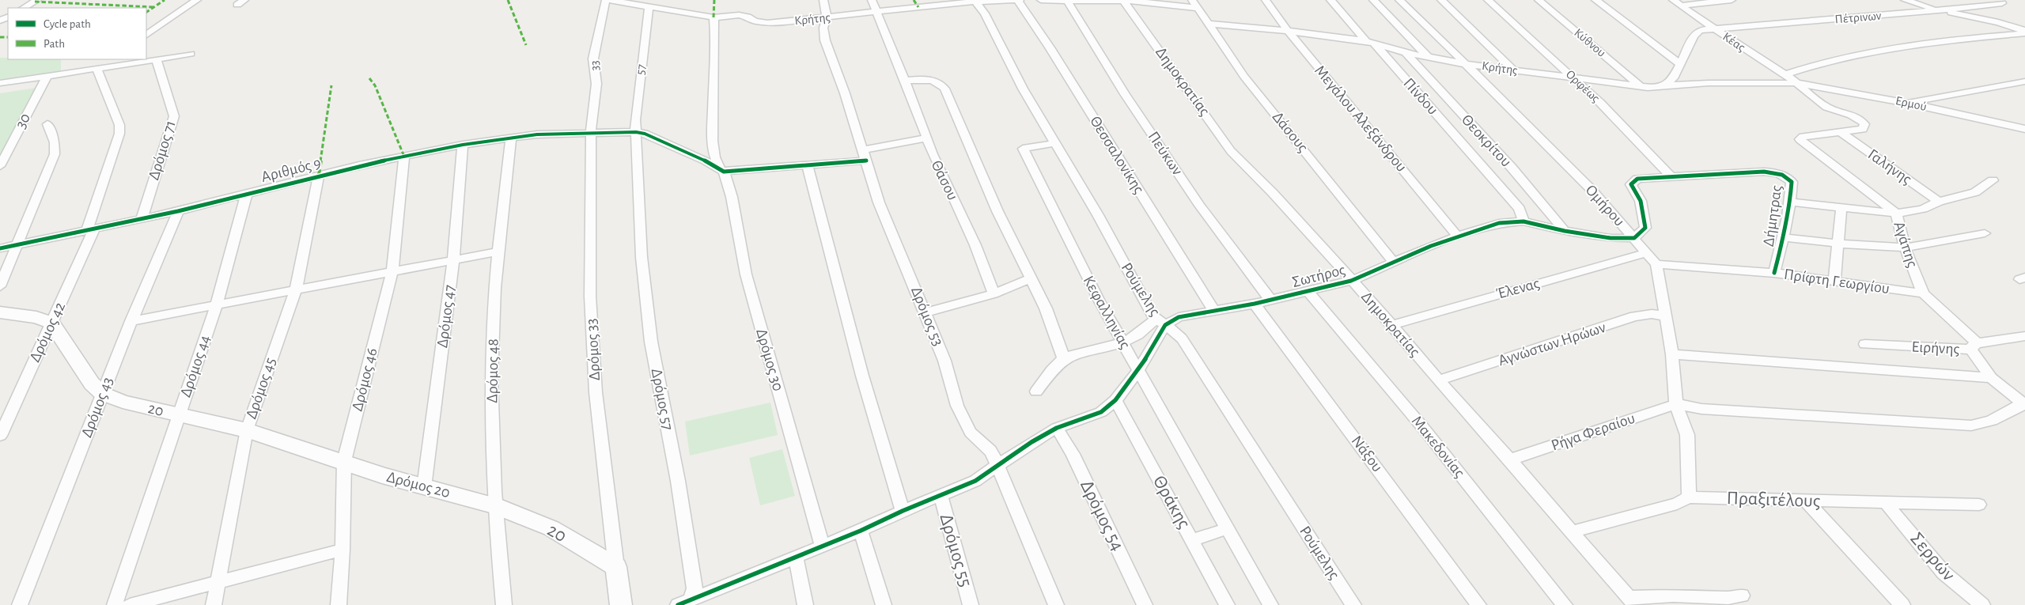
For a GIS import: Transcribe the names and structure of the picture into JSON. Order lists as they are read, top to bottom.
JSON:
{
  "streets": {
    "street": [
      "Πέτρινων",
      "Κρήτης",
      "Κέας",
      "Κύθνου",
      "33",
      "57",
      "Δημοκρατίας",
      "Ορφέως",
      "Πίνδου",
      "Ερμού",
      "Μεγάλου Αλεξάνδρου",
      "30",
      "Δάσους",
      "Θεοκρίτου",
      "Δρόμος 71",
      "Πεύκων",
      "Θεσσαλονίκης",
      "Γαλήνης",
      "Αριθμός 9",
      "Θάσου",
      "Ομήρου",
      "Δήμητρας",
      "Αγάπης",
      "Σωτήρος",
      "Πρίφτη Γεωργίου",
      "Έλενας",
      "Ρούμελης",
      "Κεφαλληνίας",
      "Δρόμος 47",
      "Δρόμος 53",
      "Δρόμος 42",
      "Αγνώστων Ηρώων",
      "Ειρήνης",
      "Δρόμος 33",
      "Δρόμος 30",
      "Δρόμος 44",
      "Δρόμος 48",
      "Δρόμος 46",
      "Δρόμος 45",
      "Δρόμος 57",
      "Δρόμος 43",
      "20",
      "Ρήγα Φεραίου",
      "Μακεδονίας",
      "Νάξου",
      "Δρόμος 20",
      "Πραξιτέλους",
      "Θράκης",
      "Δρόμος 54",
      "Δρόμος 55",
      "Σερρών"
    ]
  },
  "crossings": [
    ["Πέτρινων", "Κέας"],
    ["Κρήτης", "Κέας"],
    ["Κρήτης", "Κύθνου"],
    ["Κρήτης", "33"],
    ["Κρήτης", "57"],
    ["Κρήτης", "Ορφέως"],
    ["Κρήτης", "Πίνδου"],
    ["Κρήτης", "Ερμού"],
    ["Κρήτης", "Μεγάλου Αλεξάνδρου"],
    ["Κρήτης", "Δάσους"],
    ["Κρήτης", "Θεοκρίτου"],
    ["Κρήτης", "Θεσσαλονίκης"],
    ["Κρήτης", "Θάσου"],
    ["Κρήτης", "Ομήρου"],
    ["Κρήτης", "Ρούμελης"],
    ["Κρήτης", "Δρόμος 53"],
    ["Κρήτης", "Δρόμος 30"],
    ["Κέας", "Ερμού"],
    ["Κέας", "Γαλήνης"],
    ["Κέας", "Αγάπης"],
    ["33", "Αριθμός 9"],
    ["33", "Δρόμος 33"],
    ["57", "Αριθμός 9"],
    ["57", "Δρόμος 57"],
    ["Δημοκρατίας", "Σωτήρος"],
    ["Δημοκρατίας", "Έλενας"],
    ["Δημοκρατίας", "Αγνώστων Ηρώων"],
    ["Δημοκρατίας", "Ρήγα Φεραίου"],
    ["Δημοκρατίας", "Πραξιτέλους"],
    ["Ορφέως", "Δήμητρας"],
    ["Πίνδου", "Σωτήρος"],
    ["Μεγάλου Αλεξάνδρου", "Σωτήρος"],
    ["Δάσους", "Σωτήρος"],
    ["Θεοκρίτου", "Σωτήρος"],
    ["Δρόμος 71", "Αριθμός 9"],
    ["Πεύκων", "Σωτήρος"],
    ["Θεσσαλονίκης", "Σωτήρος"],
    ["Γαλήνης", "Αγάπης"],
    ["Αριθμός 9", "Δρόμος 47"],
    ["Αριθμός 9", "Δρόμος 42"],
    ["Αριθμός 9", "Δρόμος 33"],
    ["Αριθμός 9", "Δρόμος 30"],
    ["Αριθμός 9", "Δρόμος 44"],
    ["Αριθμός 9", "Δρόμος 48"],
    ["Αριθμός 9", "Δρόμος 46"],
    ["Αριθμός 9", "Δρόμος 45"],
    ["Αριθμός 9", "Δρόμος 43"],
    ["Ομήρου", "Σωτήρος"],
    ["Ομήρου", "Πρίφτη Γεωργίου"],
    ["Ομήρου", "Έλενας"],
    ["Δήμητρας", "Πρίφτη Γεωργίου"],
    ["Αγάπης", "Πρίφτη Γεωργίου"],
    ["Αγάπης", "Ειρήνης"],
    ["Σωτήρος", "Ρούμελης"],
    ["Σωτήρος", "Κεφαλληνίας"],
    ["Σωτήρος", "Μακεδονίας"],
    ["Σωτήρος", "Νάξου"],
    ["Ρούμελης", "Κεφαλληνίας"],
    ["Δρόμος 47", "Δρόμος 20"],
    ["Δρόμος 42", "20"],
    ["Δρόμος 33", "20"],
    ["Δρόμος 44", "20"],
    ["Δρόμος 48", "20"],
    ["Δρόμος 48", "Δρόμος 20"],
    ["Δρόμος 46", "20"],
    ["Δρόμος 46", "Δρόμος 20"],
    ["Δρόμος 45", "20"],
    ["Δρόμος 43", "20"],
    ["20", "Δρόμος 20"],
    ["Πραξιτέλους", "Σερρών"]
  ],
  "legend": ["Cycle path", "Path"]
}
